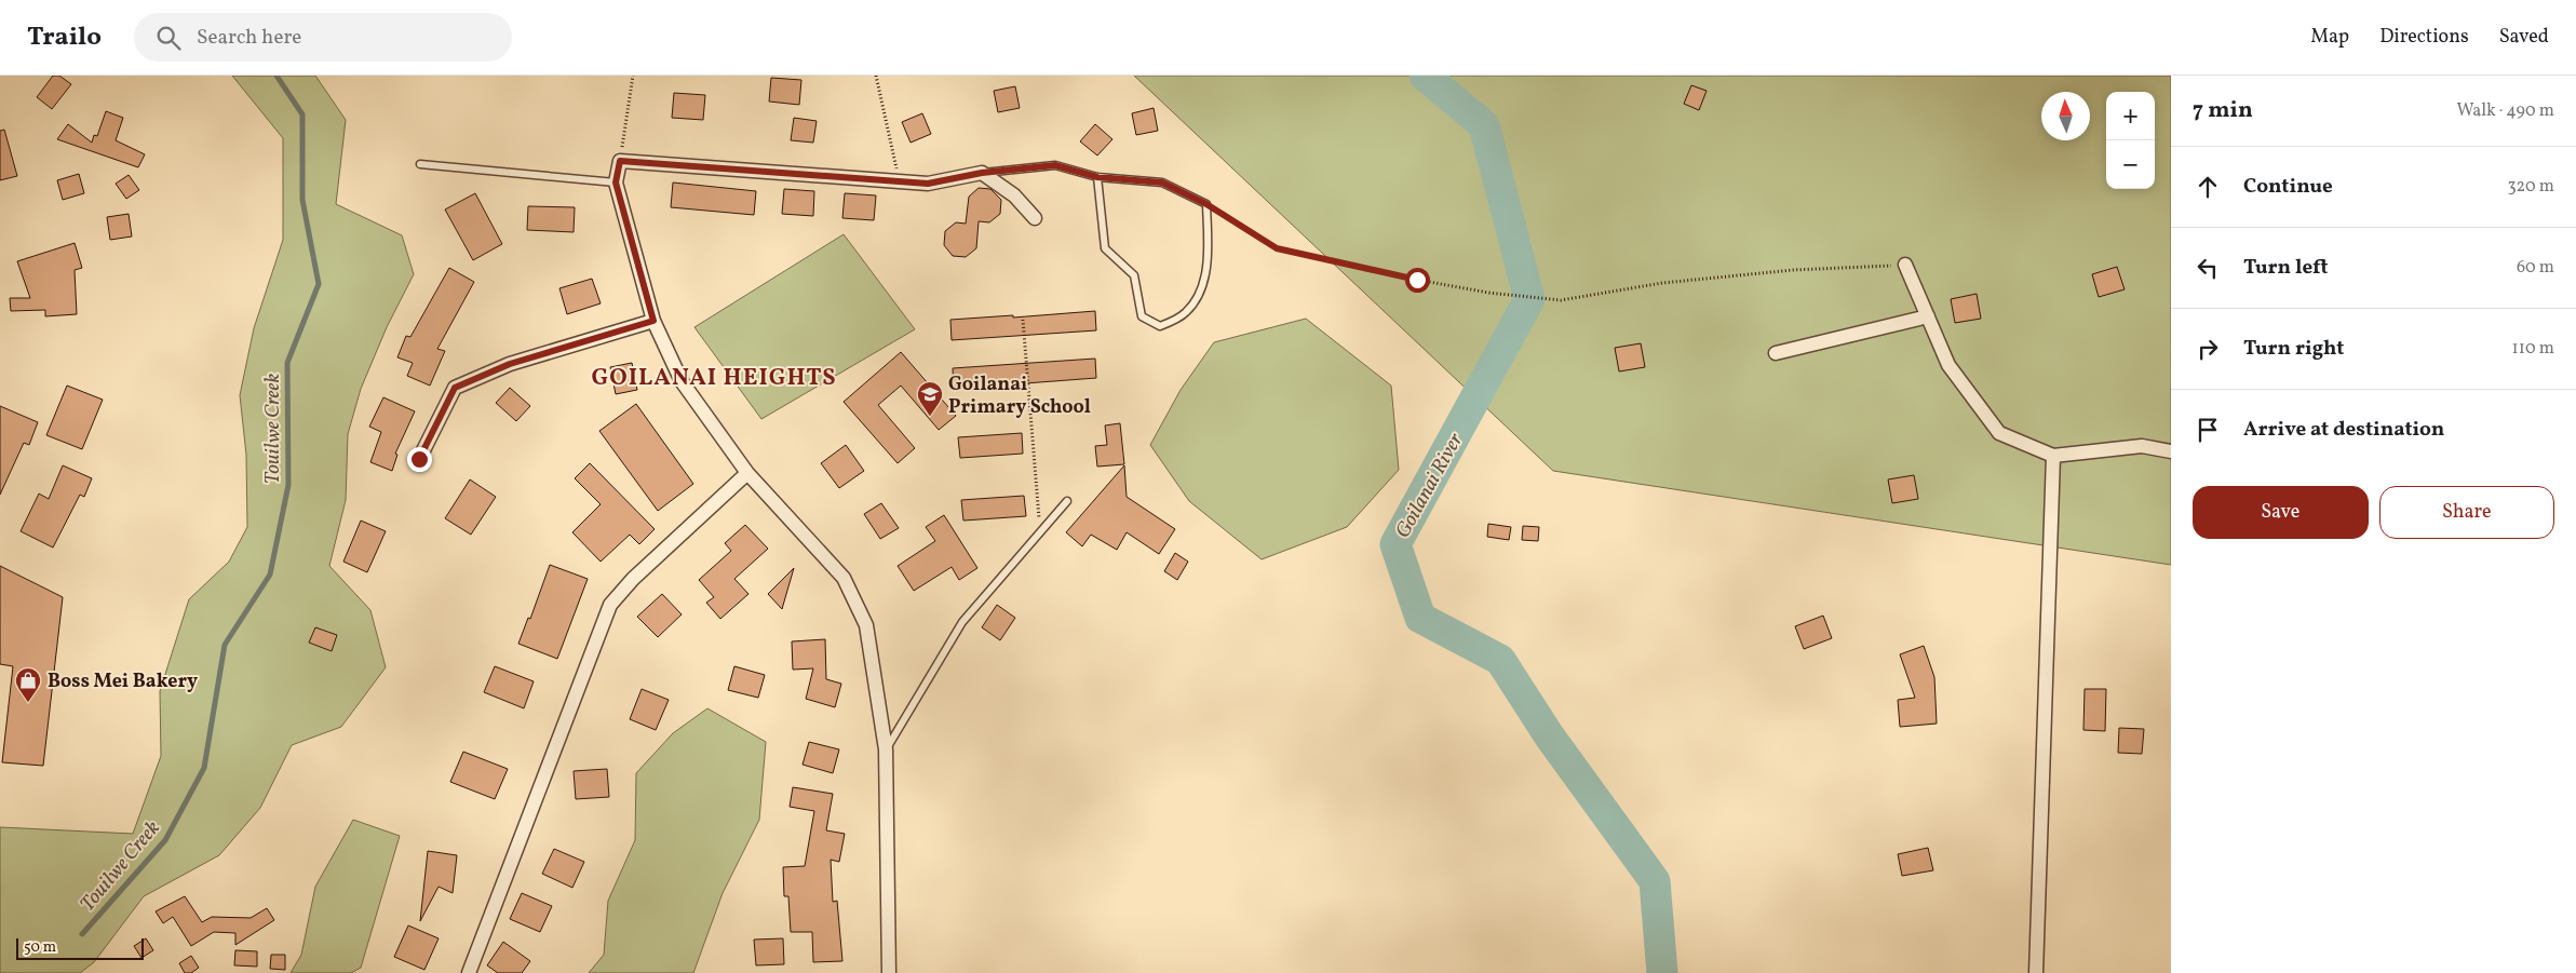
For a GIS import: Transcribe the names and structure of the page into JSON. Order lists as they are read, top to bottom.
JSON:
{
  "districts": ["GOILANAI HEIGHTS"],
  "water": ["Touilwe Creek", "Goilanai River"],
  "places": {
    "school or university": ["Goilanai Primary School"],
    "shop": ["Boss Mei Bakery"]
  },
  "scale_bar": "50 m",
  "north": "top",
  "page": {
    "header": "Trailo",
    "search": "Search here",
    "nav": ["Map", "Directions", "Saved"],
    "heading": ["7 min", "Walk · 490 m"],
    "map_buttons": ["+", "−"],
    "list": [
      ["Continue", "320 m"],
      ["Turn left", "60 m"],
      ["Turn right", "110 m"],
      "Arrive at destination"
    ],
    "buttons": ["Save", "Share"],
    "scale": "50 m"
  }
}
